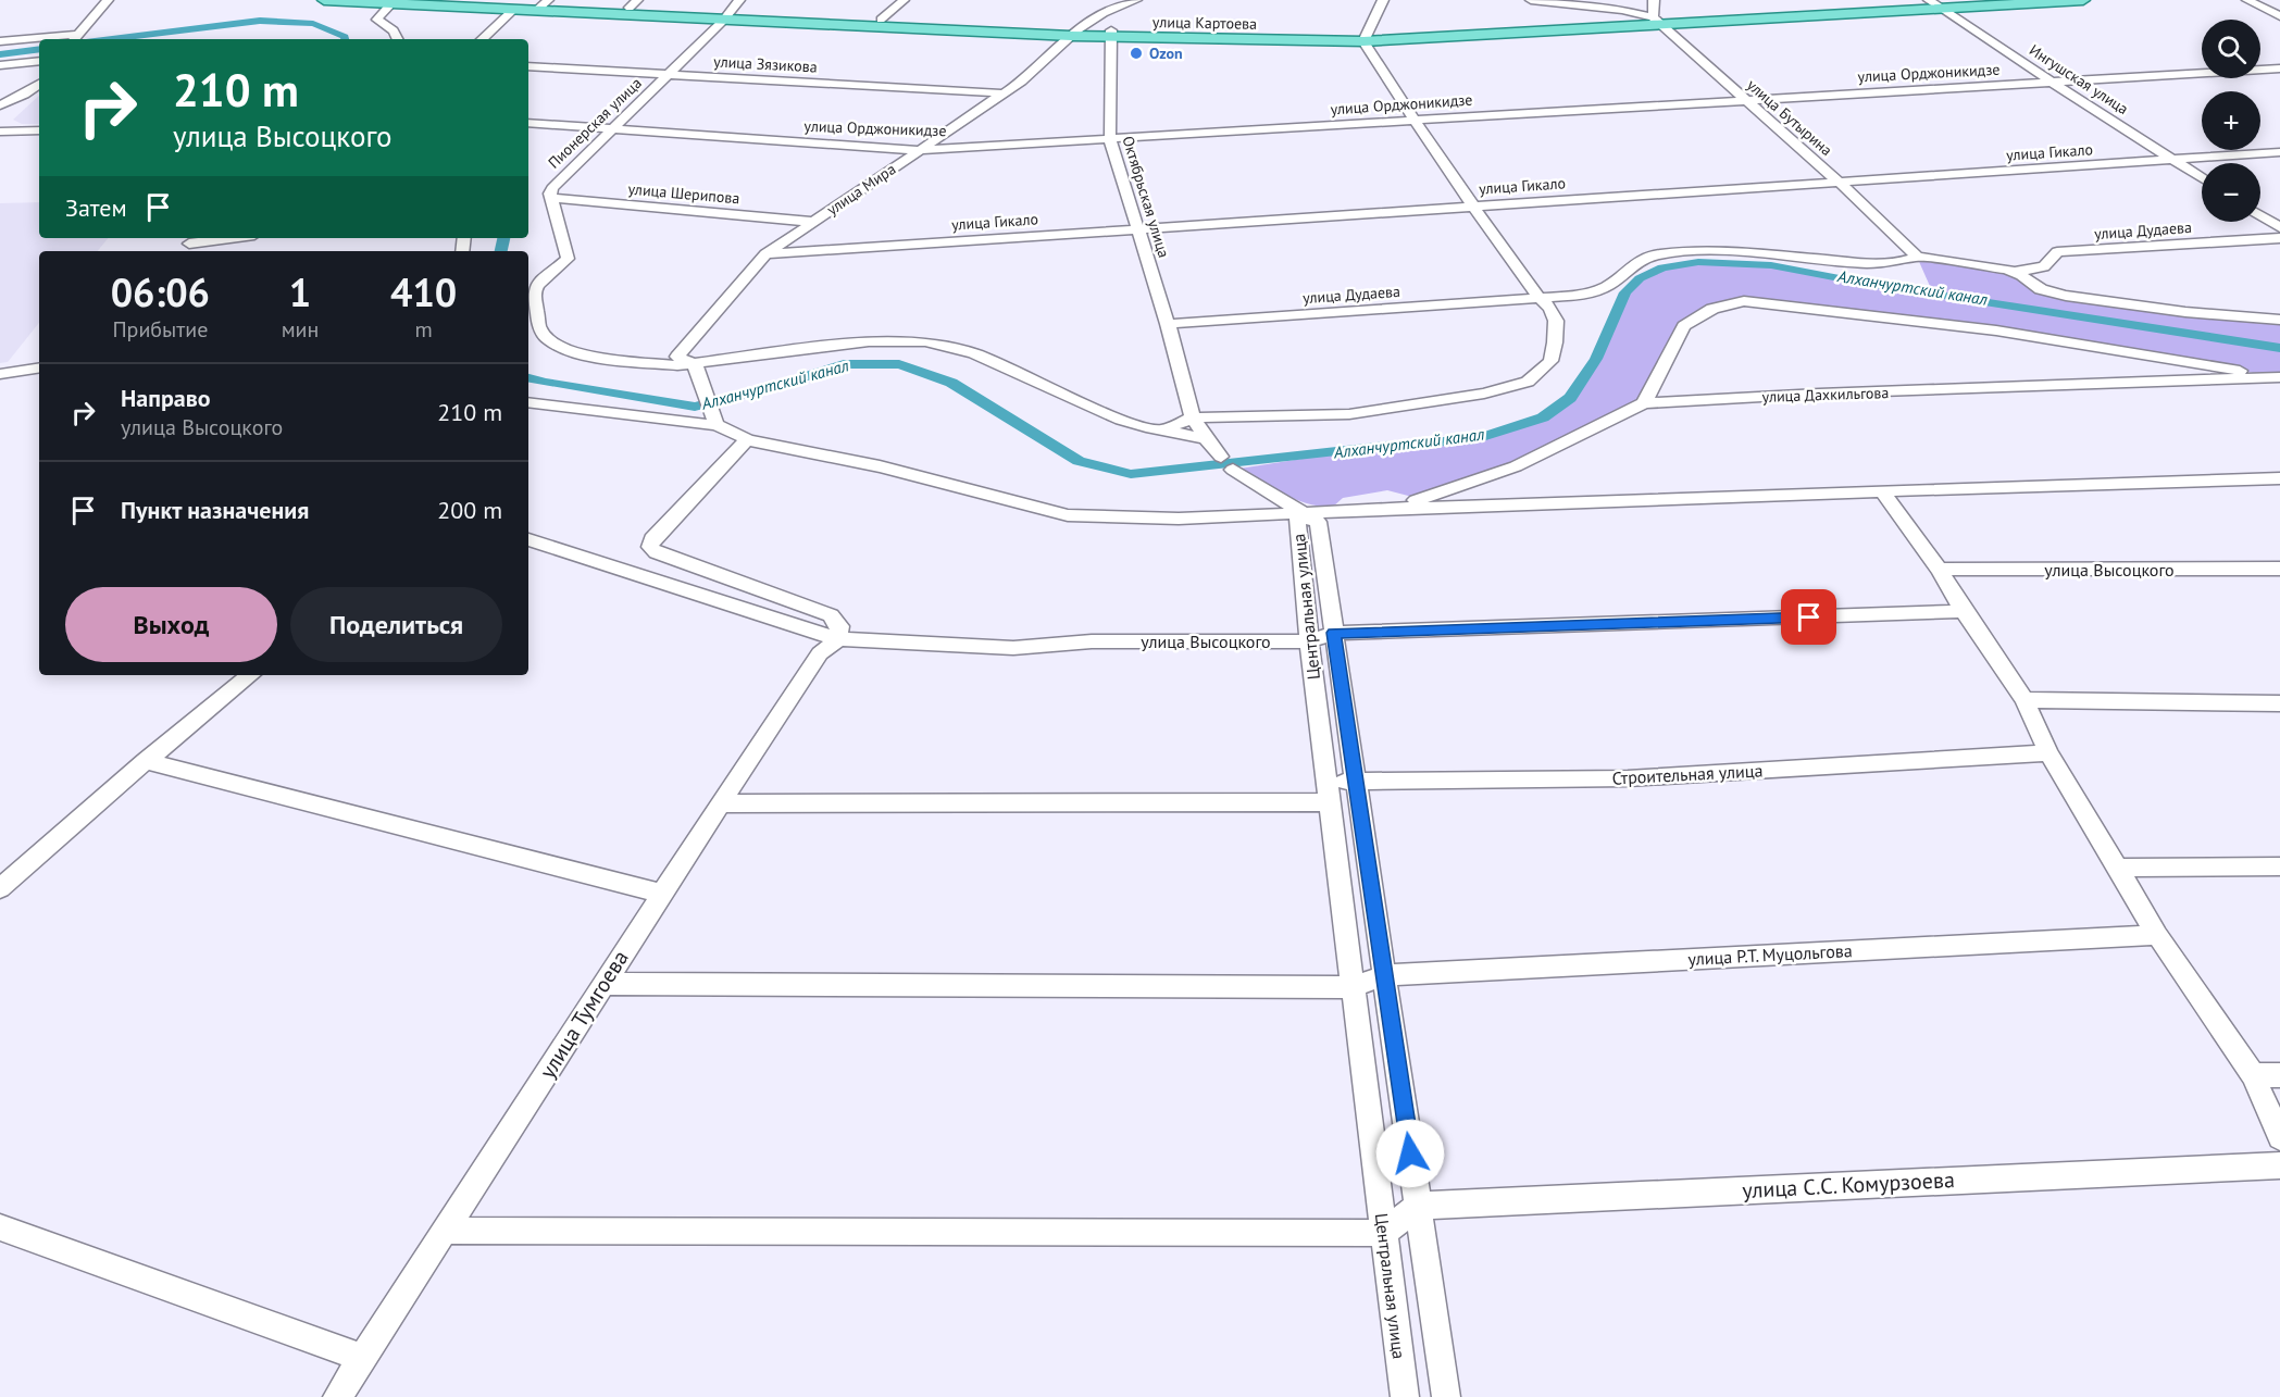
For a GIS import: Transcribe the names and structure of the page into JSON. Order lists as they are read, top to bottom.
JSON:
{
  "streets": {
    "main road": ["улица Картоева"],
    "street": [
      "улица Зязикова",
      "улица Орджоникидзе",
      "Ингушская улица",
      "улица Бутырина",
      "Пионерская улица",
      "улица Гикало",
      "улица Мира",
      "улица Шерипова",
      "Октябрьская улица",
      "улица Дудаева",
      "улица Дахкильгова",
      "улица Высоцкого",
      "Центральная улица",
      "Строительная улица",
      "улица Р.Т. Муцольгова",
      "улица Тумгоева",
      "улица С.С. Комурзоева"
    ]
  },
  "crossings": [
    ["улица Картоева", "Ингушская улица"],
    ["улица Картоева", "улица Бутырина"],
    ["улица Картоева", "Пионерская улица"],
    ["улица Картоева", "улица Мира"],
    ["улица Картоева", "Октябрьская улица"],
    ["улица Зязикова", "Пионерская улица"],
    ["улица Зязикова", "улица Мира"],
    ["улица Орджоникидзе", "Ингушская улица"],
    ["улица Орджоникидзе", "улица Бутырина"],
    ["улица Орджоникидзе", "Пионерская улица"],
    ["улица Орджоникидзе", "улица Мира"],
    ["улица Орджоникидзе", "Октябрьская улица"],
    ["Ингушская улица", "улица Гикало"],
    ["улица Бутырина", "улица Гикало"],
    ["улица Бутырина", "улица Дудаева"],
    ["Пионерская улица", "улица Мира"],
    ["Пионерская улица", "улица Шерипова"],
    ["улица Гикало", "улица Мира"],
    ["улица Гикало", "Октябрьская улица"],
    ["улица Мира", "улица Шерипова"],
    ["Октябрьская улица", "улица Дудаева"],
    ["улица Высоцкого", "Центральная улица"],
    ["улица Высоцкого", "улица Тумгоева"],
    ["Центральная улица", "Строительная улица"],
    ["Центральная улица", "улица Р.Т. Муцольгова"],
    ["Центральная улица", "улица С.С. Комурзоева"],
    ["Строительная улица", "улица Тумгоева"]
  ],
  "water": ["Алханчуртский канал"],
  "places": ["Ozon"],
  "page": {
    "map_buttons": ["+", "−"],
    "turn": ["210 m", "улица Высоцкого"],
    "then": "Затем",
    "eta": [
      "06:06",
      "Прибытие",
      "1",
      "мин",
      "410",
      "m"
    ],
    "list": [
      {
        "name": "Направо",
        "note": "улица Высоцкого",
        "value": "210 m"
      },
      {
        "name": "Пункт назначения",
        "value": "200 m"
      }
    ],
    "buttons": ["Выход", "Поделиться"]
  }
}
